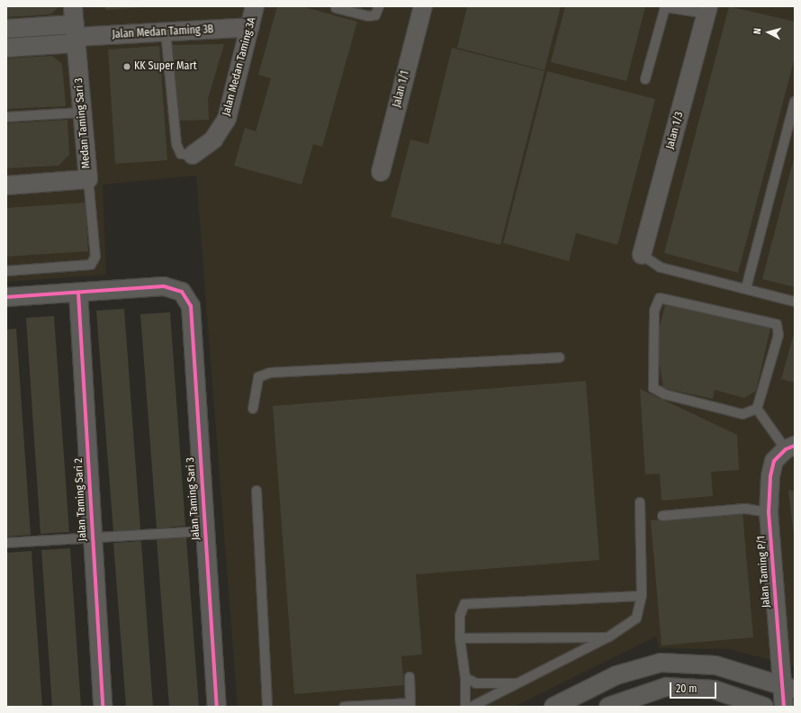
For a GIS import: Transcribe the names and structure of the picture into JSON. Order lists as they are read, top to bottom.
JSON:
{
  "streets": {
    "street": [
      "Jalan Medan Taming 3B",
      "Jalan Medan Taming 3A",
      "Jalan 1/1",
      "Medan Taming Sari 3",
      "Jalan 1/3",
      "Jalan Taming Sari 3",
      "Jalan Taming Sari 2",
      "Jalan Taming P/1"
    ]
  },
  "crossings": [
    ["Jalan Medan Taming 3B", "Jalan Medan Taming 3A"],
    ["Jalan Medan Taming 3B", "Medan Taming Sari 3"],
    ["Jalan Taming Sari 3", "Jalan Taming Sari 2"]
  ],
  "places": ["KK Super Mart"],
  "scale_bar": "20 m",
  "north": "left"
}
